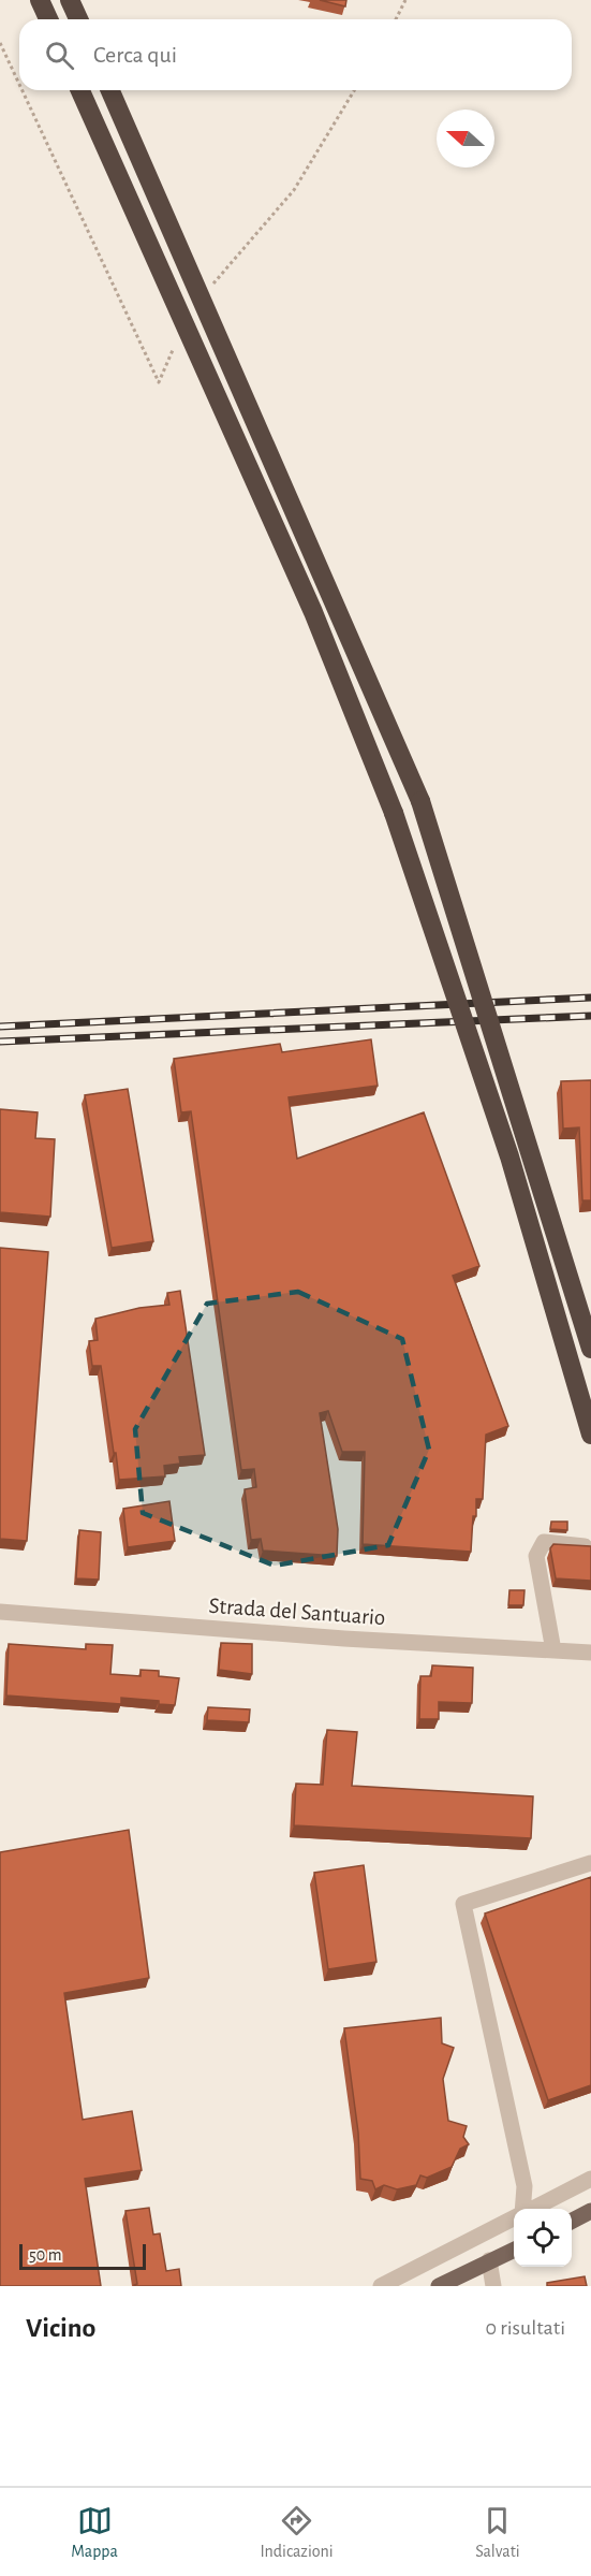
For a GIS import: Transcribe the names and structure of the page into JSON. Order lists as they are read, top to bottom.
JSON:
{
  "streets": {
    "street": ["Strada del Santuario"]
  },
  "scale_bar": "50 m",
  "north": "left",
  "page": {
    "search": "Cerca qui",
    "scale": "50 m",
    "heading": ["Vicino", "0 risultati"],
    "nav": ["Mappa", "Indicazioni", "Salvati"]
  }
}
